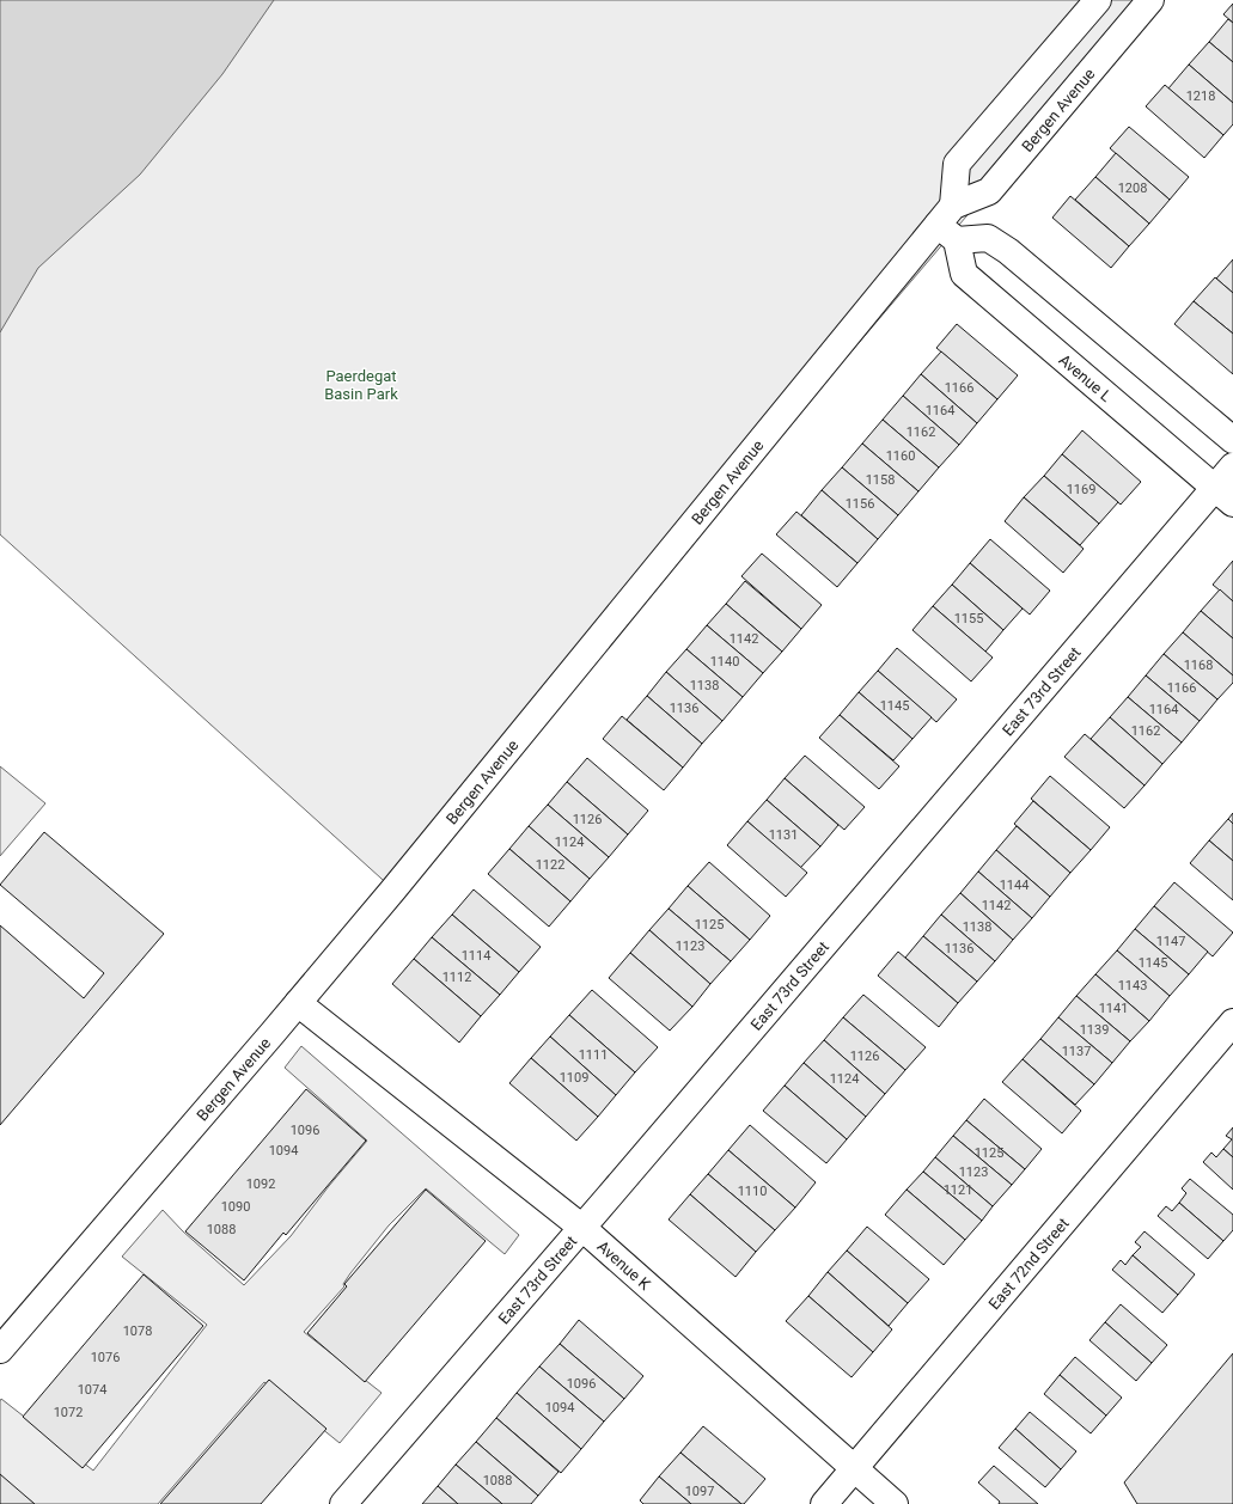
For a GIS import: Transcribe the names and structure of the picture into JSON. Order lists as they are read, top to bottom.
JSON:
{
  "streets": {
    "street": [
      "Bergen Avenue",
      "Avenue L",
      "East 73rd Street",
      "East 72nd Street",
      "Avenue K"
    ]
  },
  "crossings": [
    ["Bergen Avenue", "Avenue L"],
    ["Bergen Avenue", "Avenue K"],
    ["Avenue L", "East 73rd Street"],
    ["East 73rd Street", "Avenue K"],
    ["East 72nd Street", "Avenue K"]
  ],
  "parks": ["Paerdegat Basin Park"],
  "house_numbers": [
    "1218",
    "1208",
    "1166",
    "1164",
    "1162",
    "1160",
    "1158",
    "1169",
    "1156",
    "1155",
    "1142",
    "1140",
    "1168",
    "1138",
    "1166",
    "1145",
    "1136",
    "1164",
    "1162",
    "1126",
    "1131",
    "1124",
    "1122",
    "1144",
    "1142",
    "1125",
    "1138",
    "1147",
    "1123",
    "1136",
    "1114",
    "1145",
    "1112",
    "1143",
    "1141",
    "1139",
    "1137",
    "1111",
    "1126",
    "1109",
    "1124",
    "1096",
    "1094",
    "1125",
    "1123",
    "1092",
    "1121",
    "1110",
    "1090",
    "1088",
    "1078",
    "1076",
    "1096",
    "1074",
    "1094",
    "1072",
    "1088",
    "1097"
  ]
}
